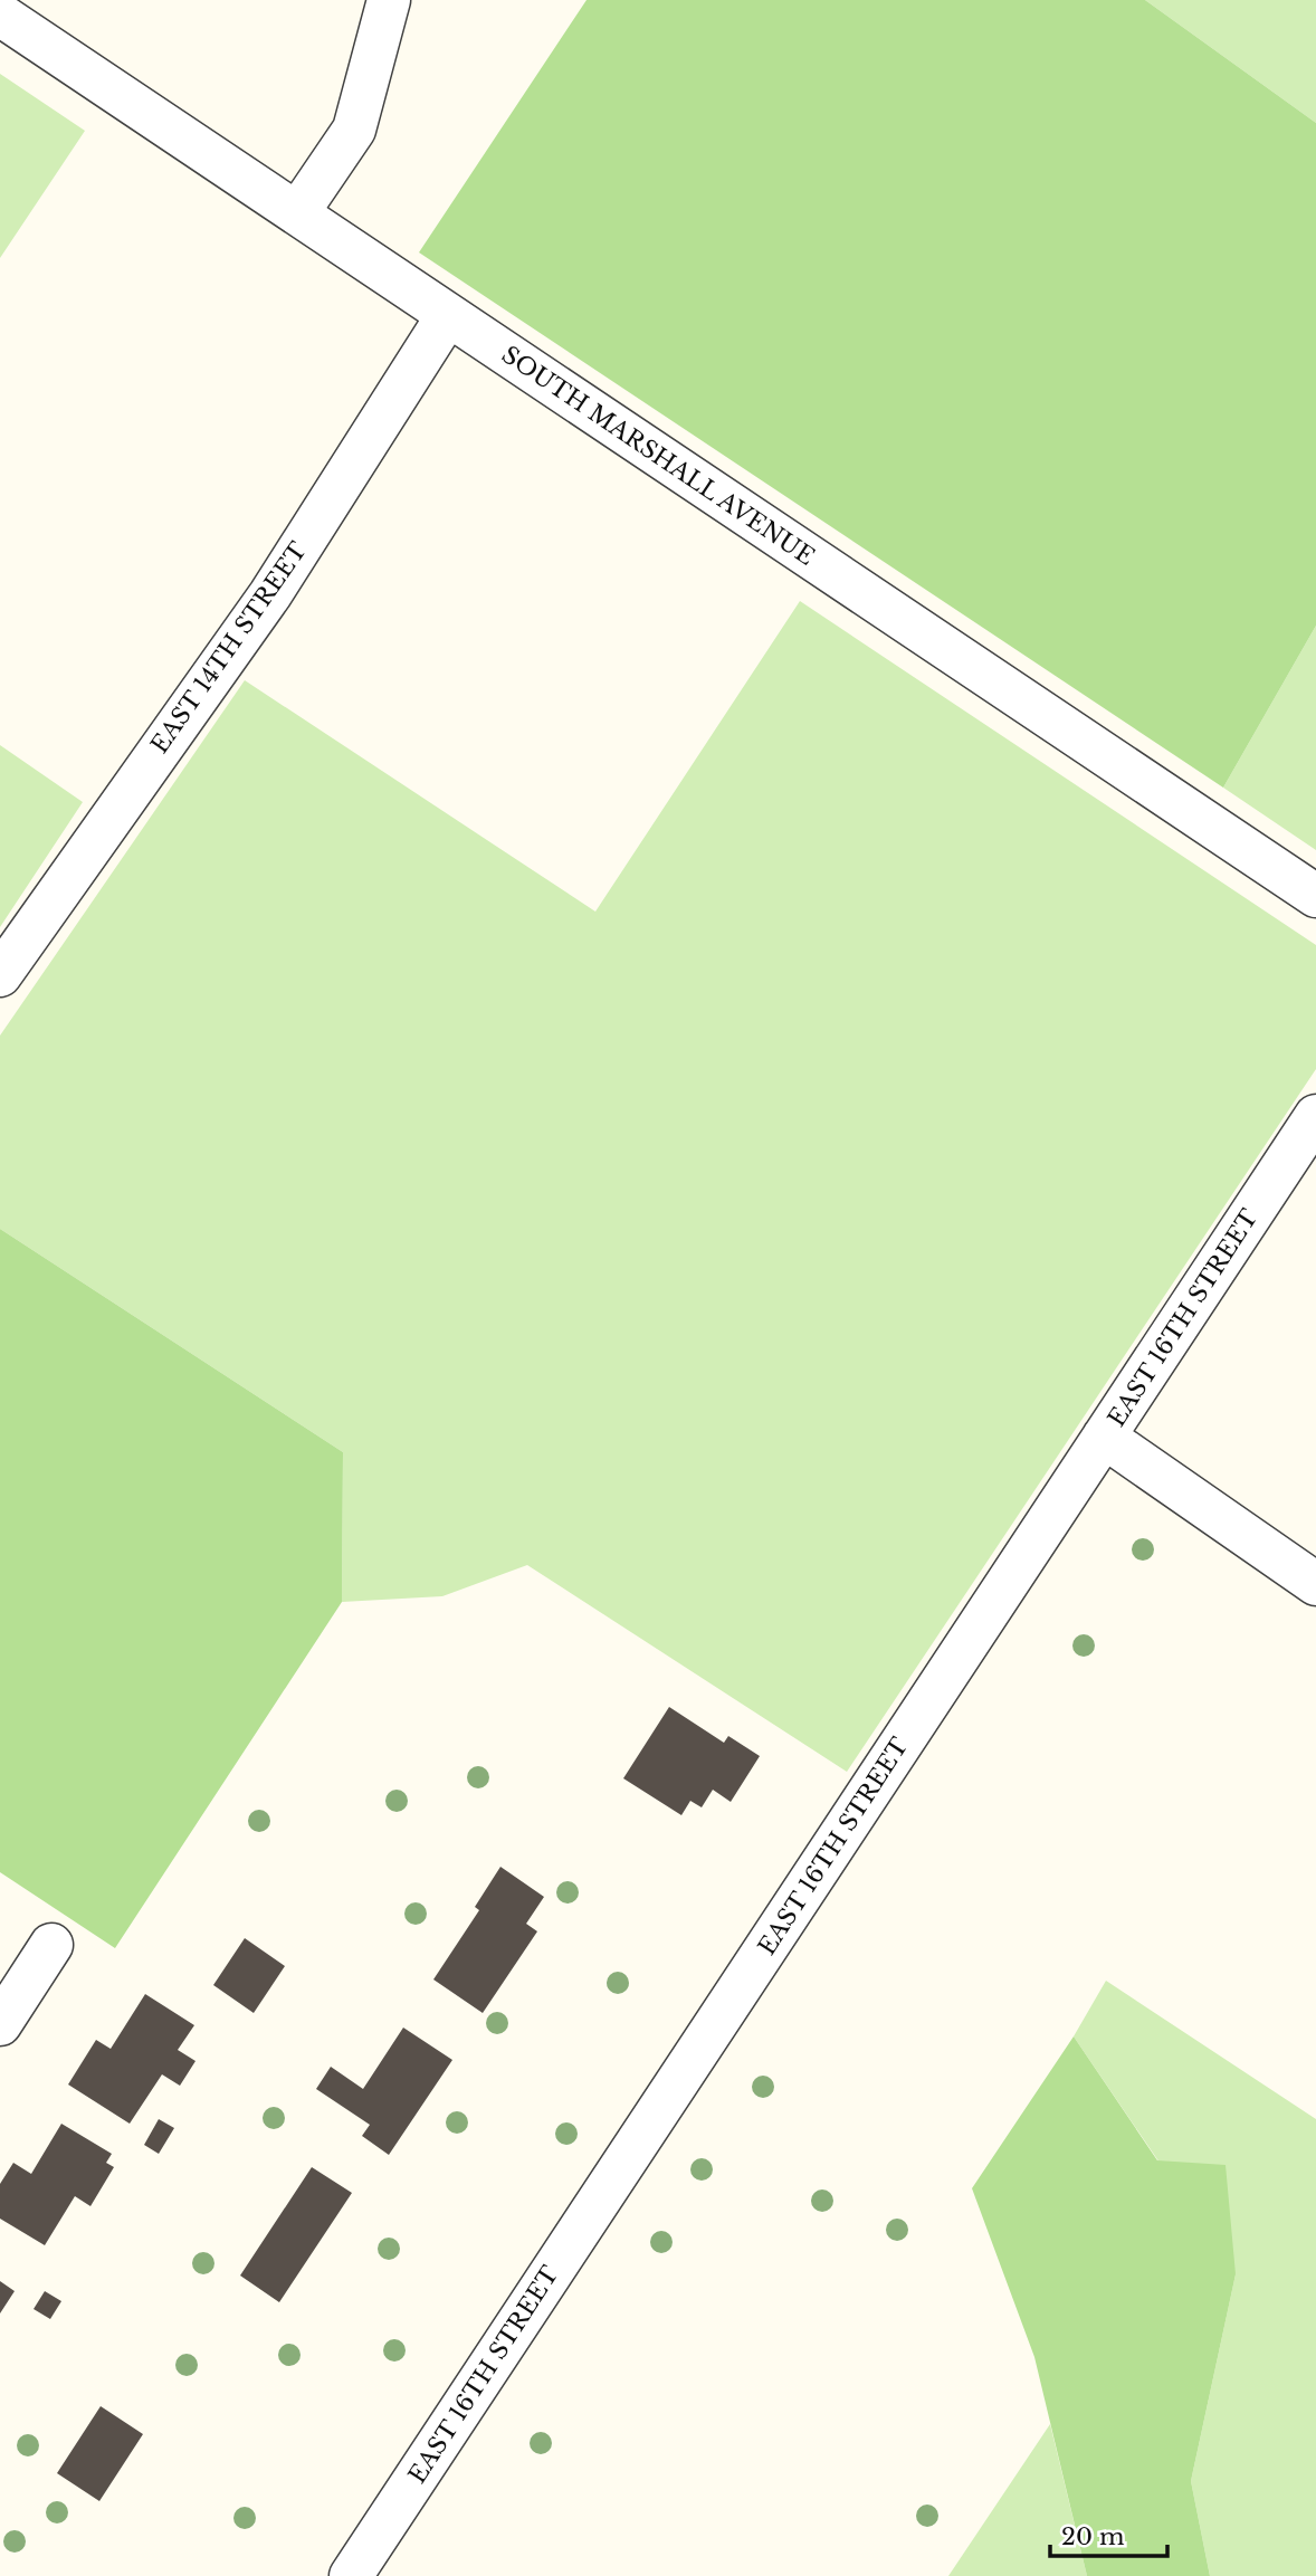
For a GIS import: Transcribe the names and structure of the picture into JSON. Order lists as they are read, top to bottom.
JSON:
{
  "streets": {
    "street": ["SOUTH MARSHALL AVENUE", "EAST 14TH STREET", "EAST 16TH STREET"]
  },
  "crossings": [
    ["SOUTH MARSHALL AVENUE", "EAST 14TH STREET"]
  ],
  "scale_bar": "20 m"
}
